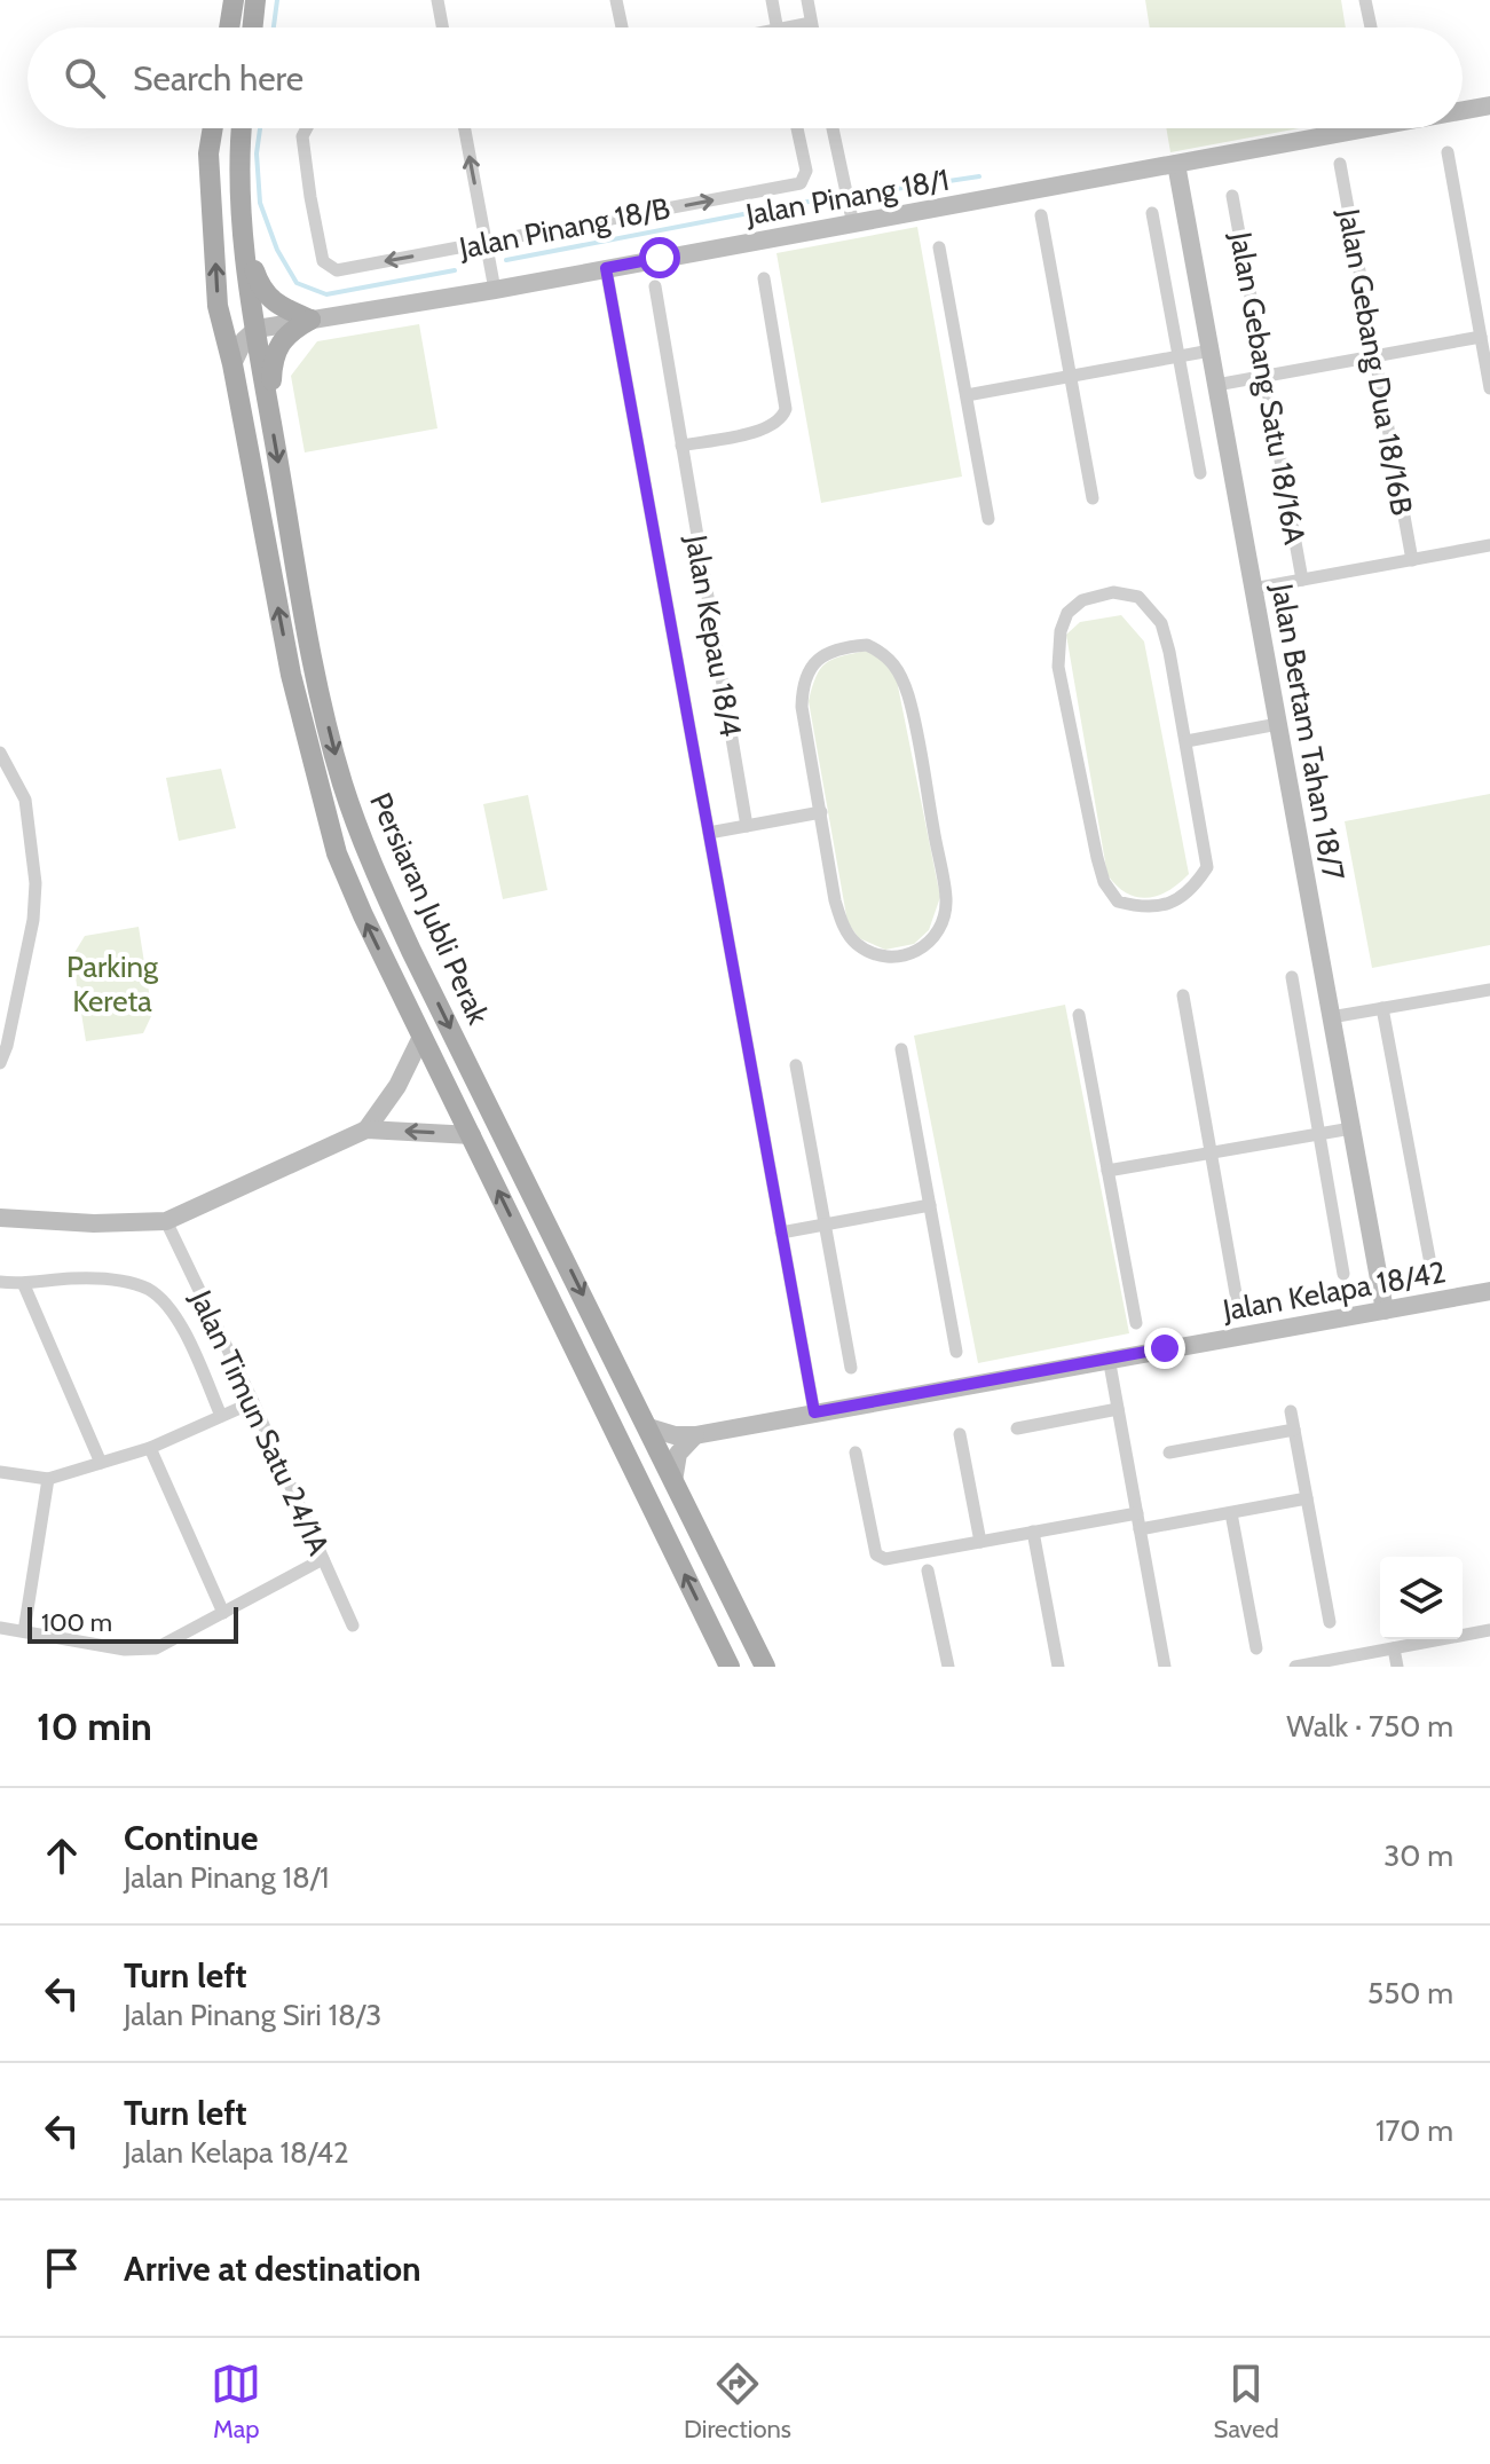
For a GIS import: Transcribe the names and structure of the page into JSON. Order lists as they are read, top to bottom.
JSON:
{
  "streets": {
    "main road": ["Persiaran Jubli Perak"],
    "street": [
      "Jalan Pinang 18/1",
      "Jalan Pinang 18/B",
      "Jalan Gebang Dua 18/16B",
      "Jalan Gebang Satu 18/16A",
      "Jalan Kepau 18/4",
      "Jalan Bertam Tahan 18/7",
      "Jalan Kelapa 18/42",
      "Jalan Timun Satu 24/1A"
    ]
  },
  "crossings": [
    ["Jalan Pinang 18/1", "Jalan Bertam Tahan 18/7"],
    ["Jalan Pinang 18/1", "Persiaran Jubli Perak"],
    ["Jalan Bertam Tahan 18/7", "Jalan Kelapa 18/42"],
    ["Persiaran Jubli Perak", "Jalan Kelapa 18/42"]
  ],
  "parks": ["Parking Kereta"],
  "scale_bar": "100 m",
  "page": {
    "search": "Search here",
    "scale": "100 m",
    "heading": ["10 min", "Walk · 750 m"],
    "list": [
      ["Continue", "Jalan Pinang 18/1", "30 m"],
      ["Turn left", "Jalan Pinang Siri 18/3", "550 m"],
      ["Turn left", "Jalan Kelapa 18/42", "170 m"],
      "Arrive at destination"
    ],
    "nav": ["Map", "Directions", "Saved"]
  }
}
